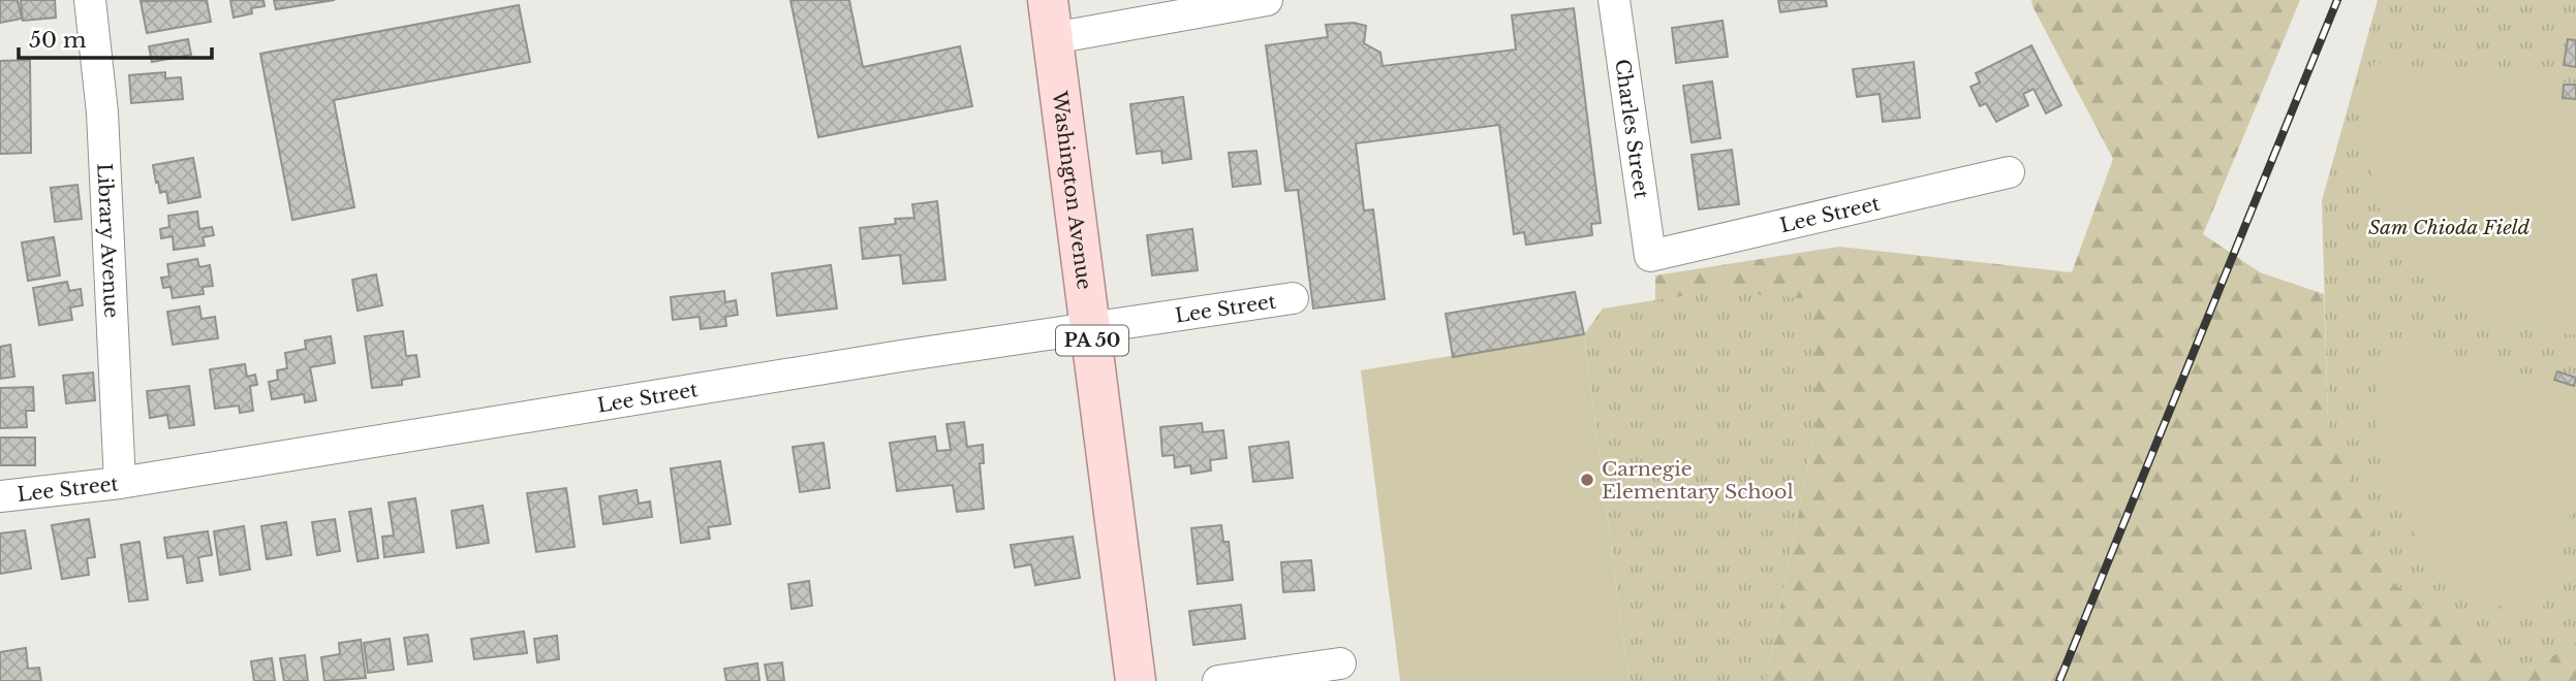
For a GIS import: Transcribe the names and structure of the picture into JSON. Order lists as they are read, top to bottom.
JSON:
{
  "streets": {
    "main road": ["Washington Avenue", "PA 50"],
    "street": ["Charles Street", "Lee Street", "Library Avenue"]
  },
  "crossings": [
    ["Charles Street", "Lee Street"],
    ["Washington Avenue", "Lee Street"],
    ["Lee Street", "Library Avenue"]
  ],
  "parks": ["Sam Chioda Field"],
  "places": ["Carnegie Elementary School"],
  "scale_bar": "50 m"
}
